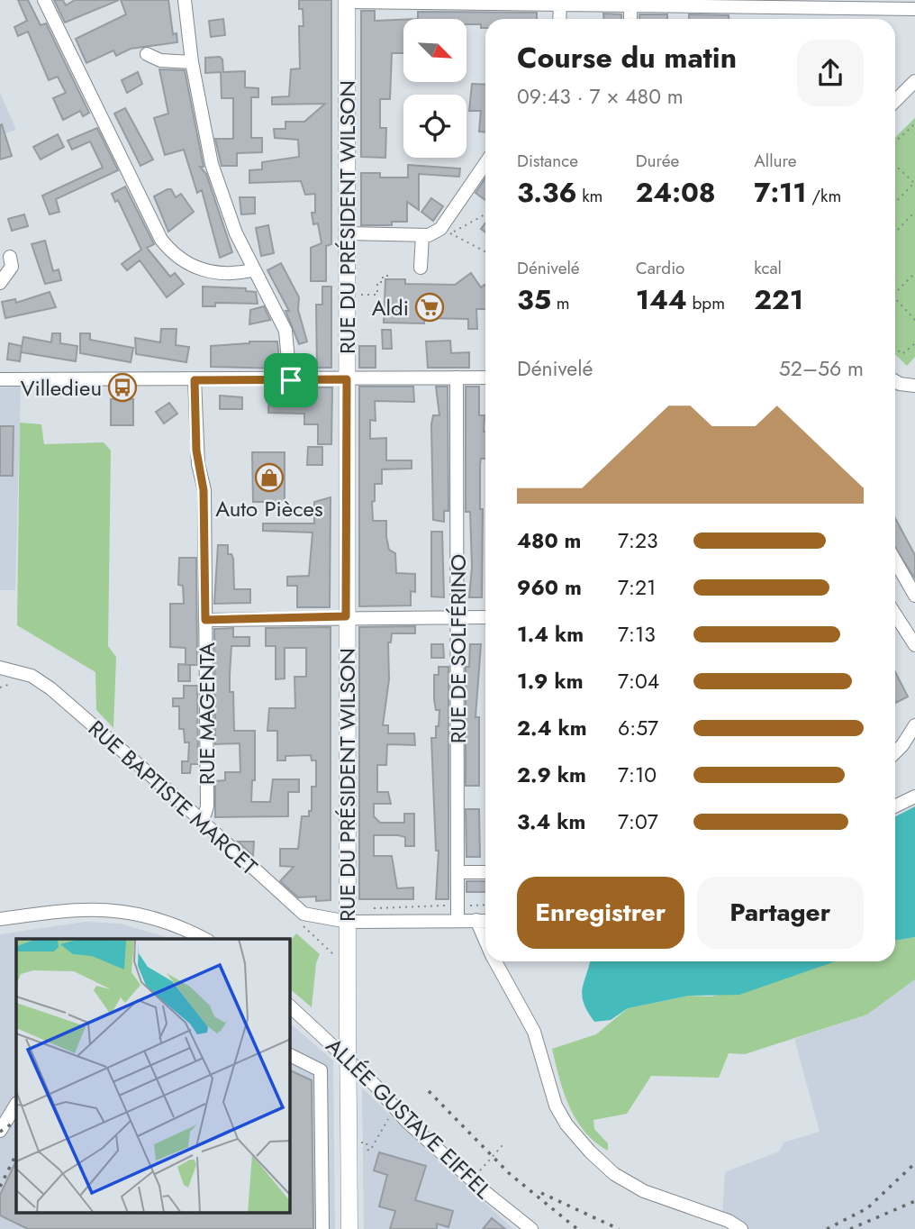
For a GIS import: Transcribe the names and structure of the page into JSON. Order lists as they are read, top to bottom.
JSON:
{
  "streets": {
    "main road": ["RUE DU PRÉSIDENT WILSON"],
    "street": [
      "RUE DE SOLFÉRINO",
      "RUE MAGENTA",
      "RUE BAPTISTE MARCET",
      "ALLÉE GUSTAVE EIFFEL"
    ]
  },
  "crossings": [
    ["RUE DU PRÉSIDENT WILSON", "RUE BAPTISTE MARCET"],
    ["RUE DE SOLFÉRINO", "RUE BAPTISTE MARCET"],
    ["RUE MAGENTA", "RUE BAPTISTE MARCET"]
  ],
  "places": {
    "supermarket": ["Aldi"],
    "bus stop": ["Villedieu"],
    "shop": ["Auto Pièces"]
  },
  "north": "bottom right",
  "page": {
    "heading": ["Course du matin", "09:43 · 7 × 480 m"],
    "stats": [
      ["Distance", "3.36 km"],
      ["Durée", "24:08"],
      ["Allure", "7:11 /km"],
      ["Dénivelé", "35 m"],
      ["Cardio", "144 bpm"],
      ["kcal", "221"]
    ],
    "chart": ["Dénivelé", "52–56 m"],
    "list": [
      {
        "name": "480 m",
        "note": "7:23"
      },
      {
        "name": "960 m",
        "note": "7:21"
      },
      {
        "name": "1.4 km",
        "note": "7:13"
      },
      {
        "name": "1.9 km",
        "note": "7:04"
      },
      {
        "name": "2.4 km",
        "note": "6:57"
      },
      {
        "name": "2.9 km",
        "note": "7:10"
      },
      {
        "name": "3.4 km",
        "note": "7:07"
      }
    ],
    "buttons": ["Enregistrer", "Partager"]
  }
}
